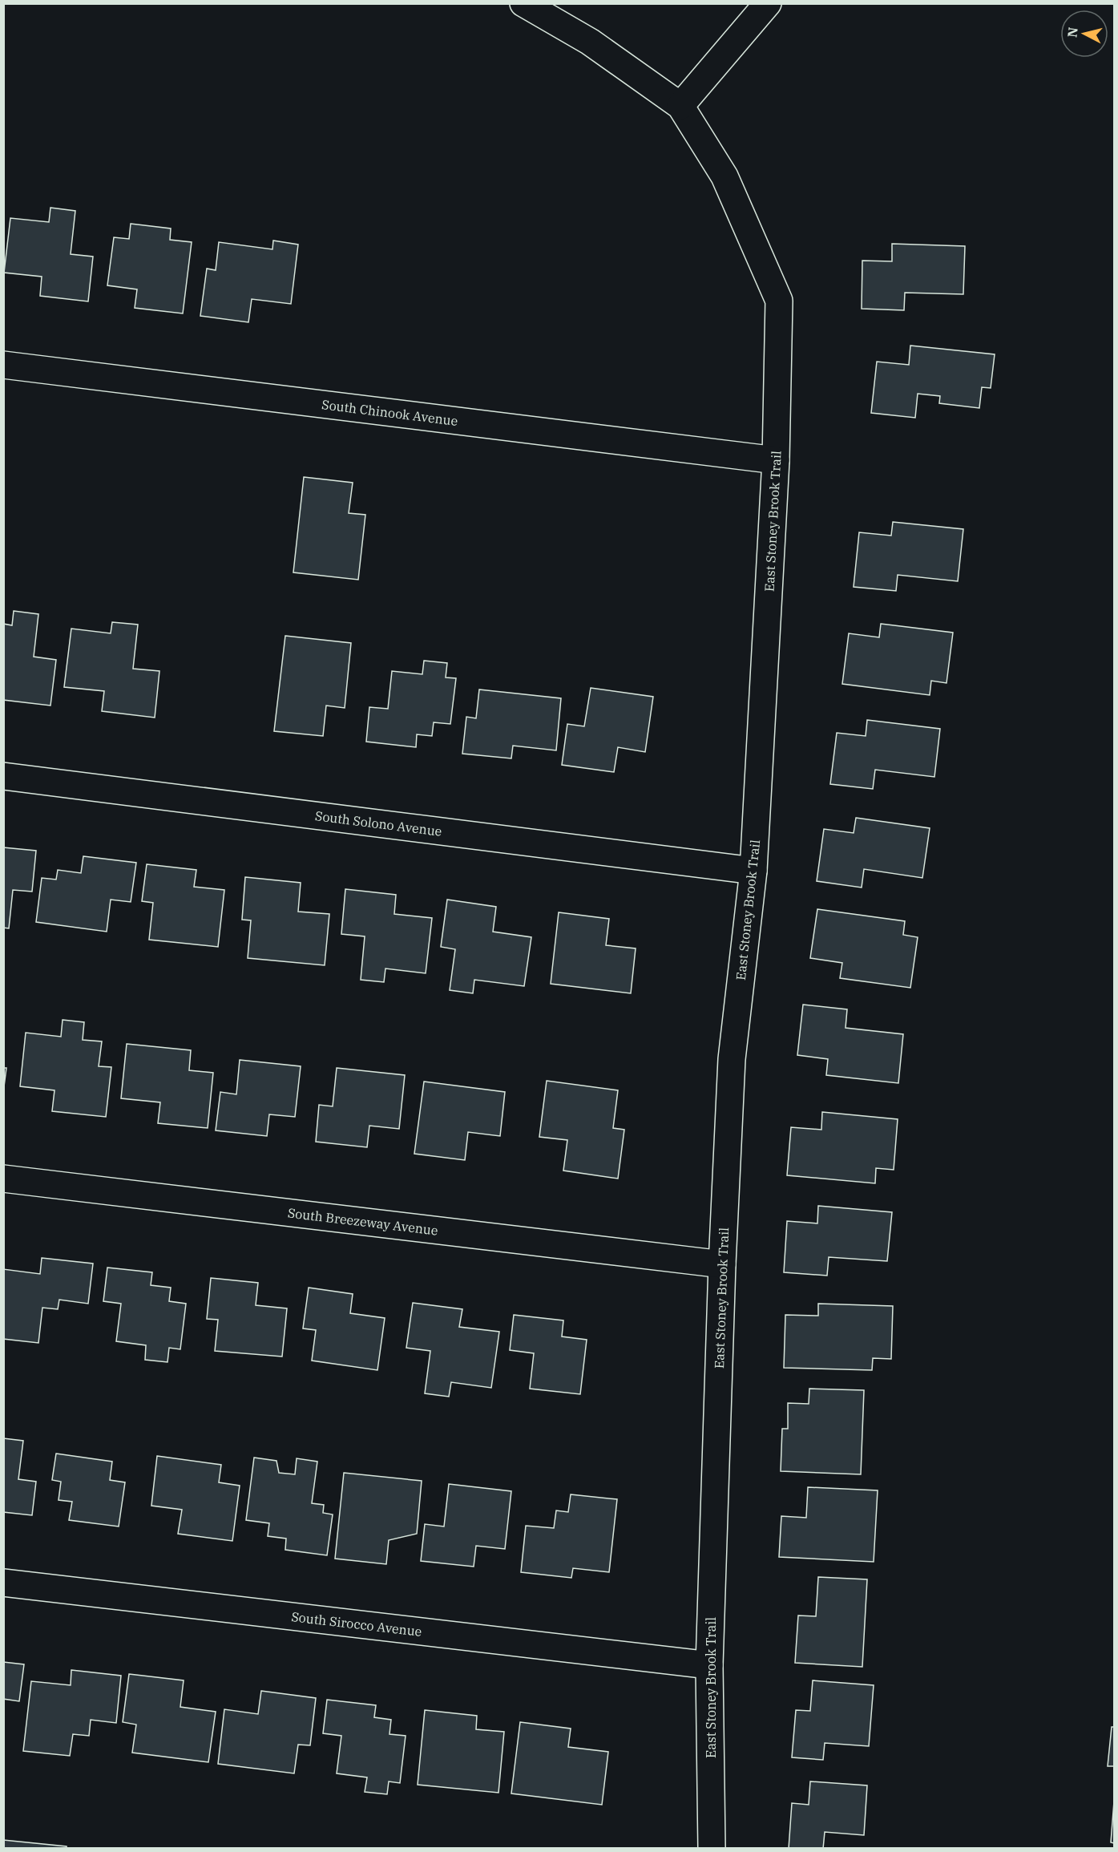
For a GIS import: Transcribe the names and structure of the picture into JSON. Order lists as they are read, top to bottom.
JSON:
{
  "streets": {
    "street": [
      "South Chinook Avenue",
      "East Stoney Brook Trail",
      "South Solono Avenue",
      "South Breezeway Avenue",
      "South Sirocco Avenue"
    ]
  },
  "crossings": [
    ["South Chinook Avenue", "East Stoney Brook Trail"],
    ["East Stoney Brook Trail", "South Solono Avenue"],
    ["East Stoney Brook Trail", "South Breezeway Avenue"],
    ["East Stoney Brook Trail", "South Sirocco Avenue"]
  ],
  "north": "left"
}
